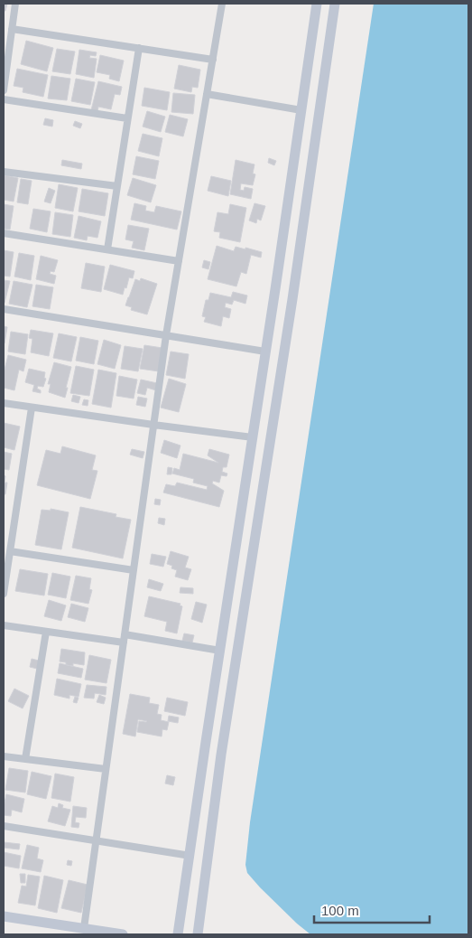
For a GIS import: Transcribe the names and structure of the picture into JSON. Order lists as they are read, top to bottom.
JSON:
{
  "scale_bar": "100 m"
}
